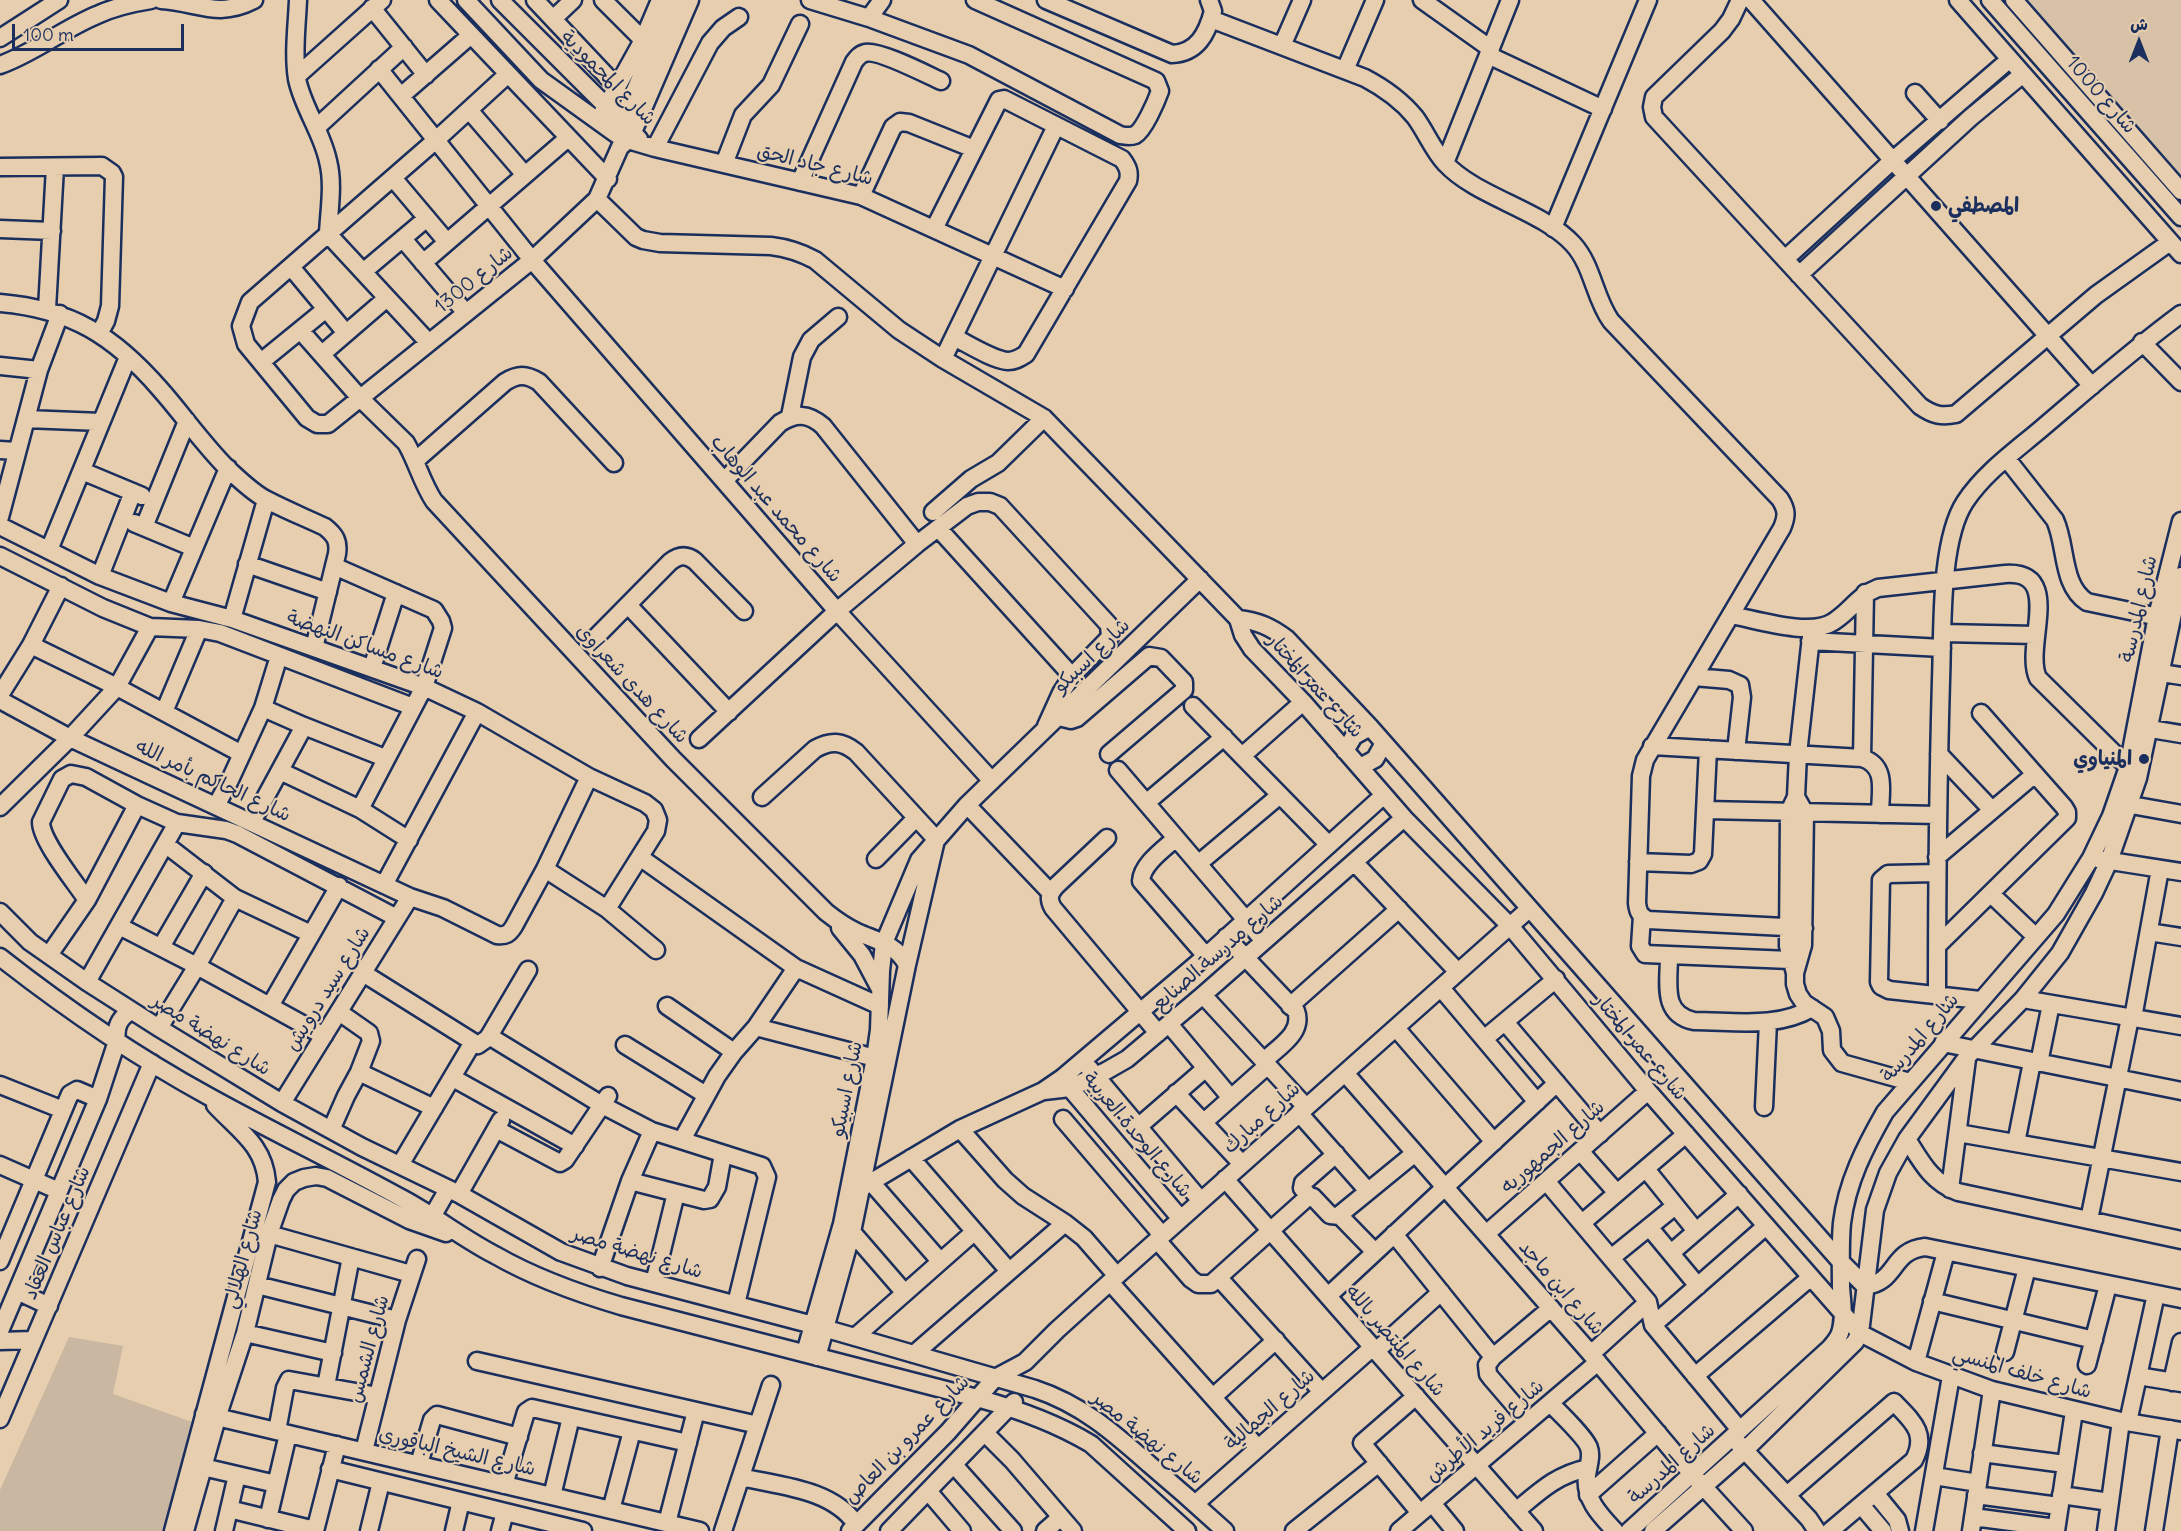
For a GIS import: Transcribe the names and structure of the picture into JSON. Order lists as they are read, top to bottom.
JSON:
{
  "streets": {
    "street": [
      "شارع المحمودية",
      "شارع 1000",
      "شارع جاد الحق",
      "شارع 1300",
      "شارع محمد عبد الوهاب",
      "شارع المدرسة",
      "شارع مساكن النهضة",
      "شارع اسبيكو",
      "شارع هدى شعراوى",
      "شارع عمر المختار",
      "شارع الحاكم بأمر الله",
      "شارع مدرسة الصنايع",
      "شارع سيد درويش",
      "شارع نهضة مصر",
      "شارع مبارك",
      "شارع الوحدة العربية",
      "شارع الجمهوريه",
      "شارع عباس العقاد",
      "شارع الهلالي",
      "شارع ابن ماجد",
      "شارع المنتصر بالله",
      "شارع الشمس",
      "شارع خلف المنسي",
      "شارع الجمالية",
      "شارع فريد الأطرش",
      "شارع عمرو بن العاص",
      "شارع الشيخ الباقوري"
    ]
  },
  "crossings": [
    ["شارع المحمودية", "شارع جاد الحق"],
    ["شارع المحمودية", "شارع 1300"],
    ["شارع 1300", "شارع محمد عبد الوهاب"],
    ["شارع 1300", "شارع هدى شعراوى"],
    ["شارع محمد عبد الوهاب", "شارع اسبيكو"],
    ["شارع المدرسة", "شارع عمر المختار"],
    ["شارع المدرسة", "شارع ابن ماجد"],
    ["شارع المدرسة", "شارع خلف المنسي"],
    ["شارع اسبيكو", "شارع هدى شعراوى"],
    ["شارع اسبيكو", "شارع مدرسة الصنايع"],
    ["شارع اسبيكو", "شارع نهضة مصر"],
    ["شارع عمر المختار", "شارع مدرسة الصنايع"],
    ["شارع عمر المختار", "شارع مبارك"],
    ["شارع عمر المختار", "شارع الجمهوريه"],
    ["شارع عمر المختار", "شارع خلف المنسي"],
    ["شارع الحاكم بأمر الله", "شارع سيد درويش"],
    ["شارع مدرسة الصنايع", "شارع الوحدة العربية"],
    ["شارع سيد درويش", "شارع نهضة مصر"],
    ["شارع نهضة مصر", "شارع مبارك"],
    ["شارع نهضة مصر", "شارع عباس العقاد"],
    ["شارع نهضة مصر", "شارع الهلالي"],
    ["شارع نهضة مصر", "شارع الجمالية"],
    ["شارع نهضة مصر", "شارع عمرو بن العاص"],
    ["شارع مبارك", "شارع الوحدة العربية"],
    ["شارع مبارك", "شارع ابن ماجد"],
    ["شارع مبارك", "شارع المنتصر بالله"],
    ["شارع مبارك", "شارع عمرو بن العاص"],
    ["شارع الجمهوريه", "شارع ابن ماجد"],
    ["شارع الهلالي", "شارع الشيخ الباقوري"],
    ["شارع ابن ماجد", "شارع فريد الأطرش"],
    ["شارع المنتصر بالله", "شارع الجمالية"],
    ["شارع المنتصر بالله", "شارع فريد الأطرش"],
    ["شارع الشمس", "شارع الشيخ الباقوري"]
  ],
  "places": ["المصطفي", "المنياوي"],
  "scale_bar": "100 m",
  "north": "top"
}
